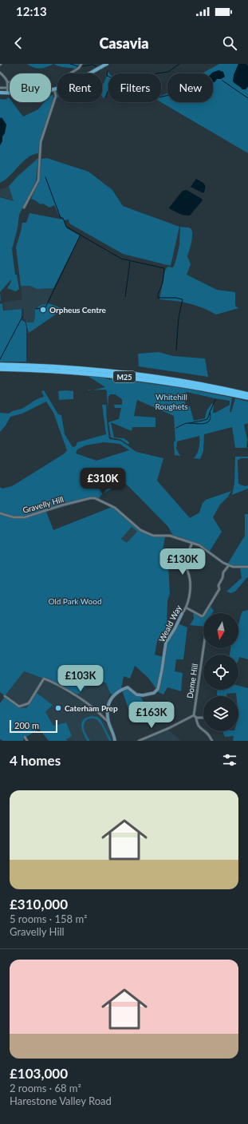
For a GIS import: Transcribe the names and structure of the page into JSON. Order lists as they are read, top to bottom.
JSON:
{
  "streets": {
    "highway": ["M25"],
    "street": ["Gravelly Hill", "Weald Way", "Dome Hill"]
  },
  "crossings": [
    ["Gravelly Hill", "Weald Way"]
  ],
  "parks": ["Whitehill Roughets", "Old Park Wood"],
  "places": ["Orpheus Centre", "Caterham Prep"],
  "scale_bar": "200 m",
  "north": "bottom",
  "page": {
    "status": "12:13",
    "header": "Casavia",
    "chip": [
      "Buy",
      "Rent",
      "Filters",
      "New"
    ],
    "price": [
      "£310K",
      "£130K",
      "£103K",
      "£163K"
    ],
    "scale": "200 m",
    "heading": "4 homes",
    "list": [
      {
        "name": "£310,000",
        "note": "5 rooms · 158 m² · Gravelly Hill"
      },
      {
        "name": "£103,000",
        "note": "2 rooms · 68 m² · Harestone Valley Road"
      }
    ]
  }
}
